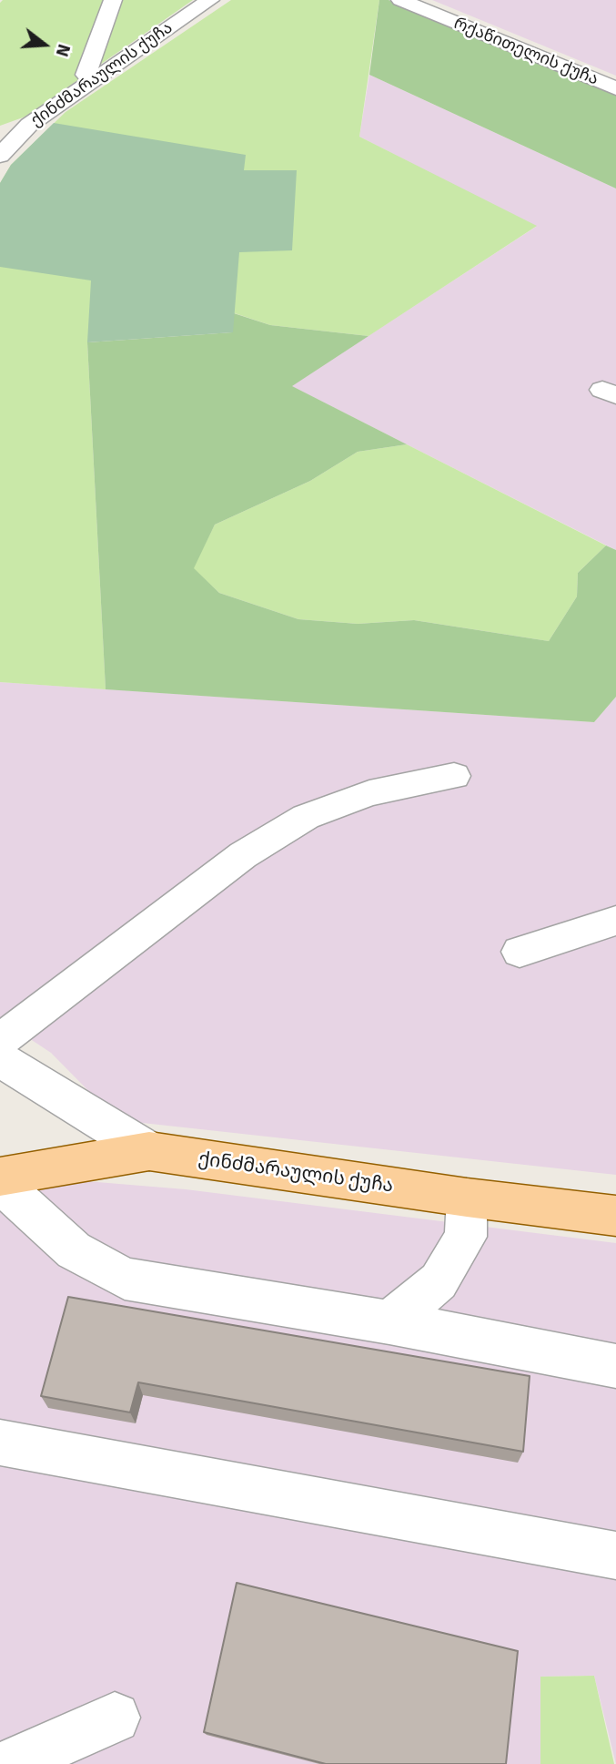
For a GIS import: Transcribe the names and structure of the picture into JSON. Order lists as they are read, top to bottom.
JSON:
{
  "streets": {
    "main road": ["ქინძმარაულის ქუჩა"],
    "street": ["რქაწითელის ქუჩა"]
  },
  "north": "right"
}
